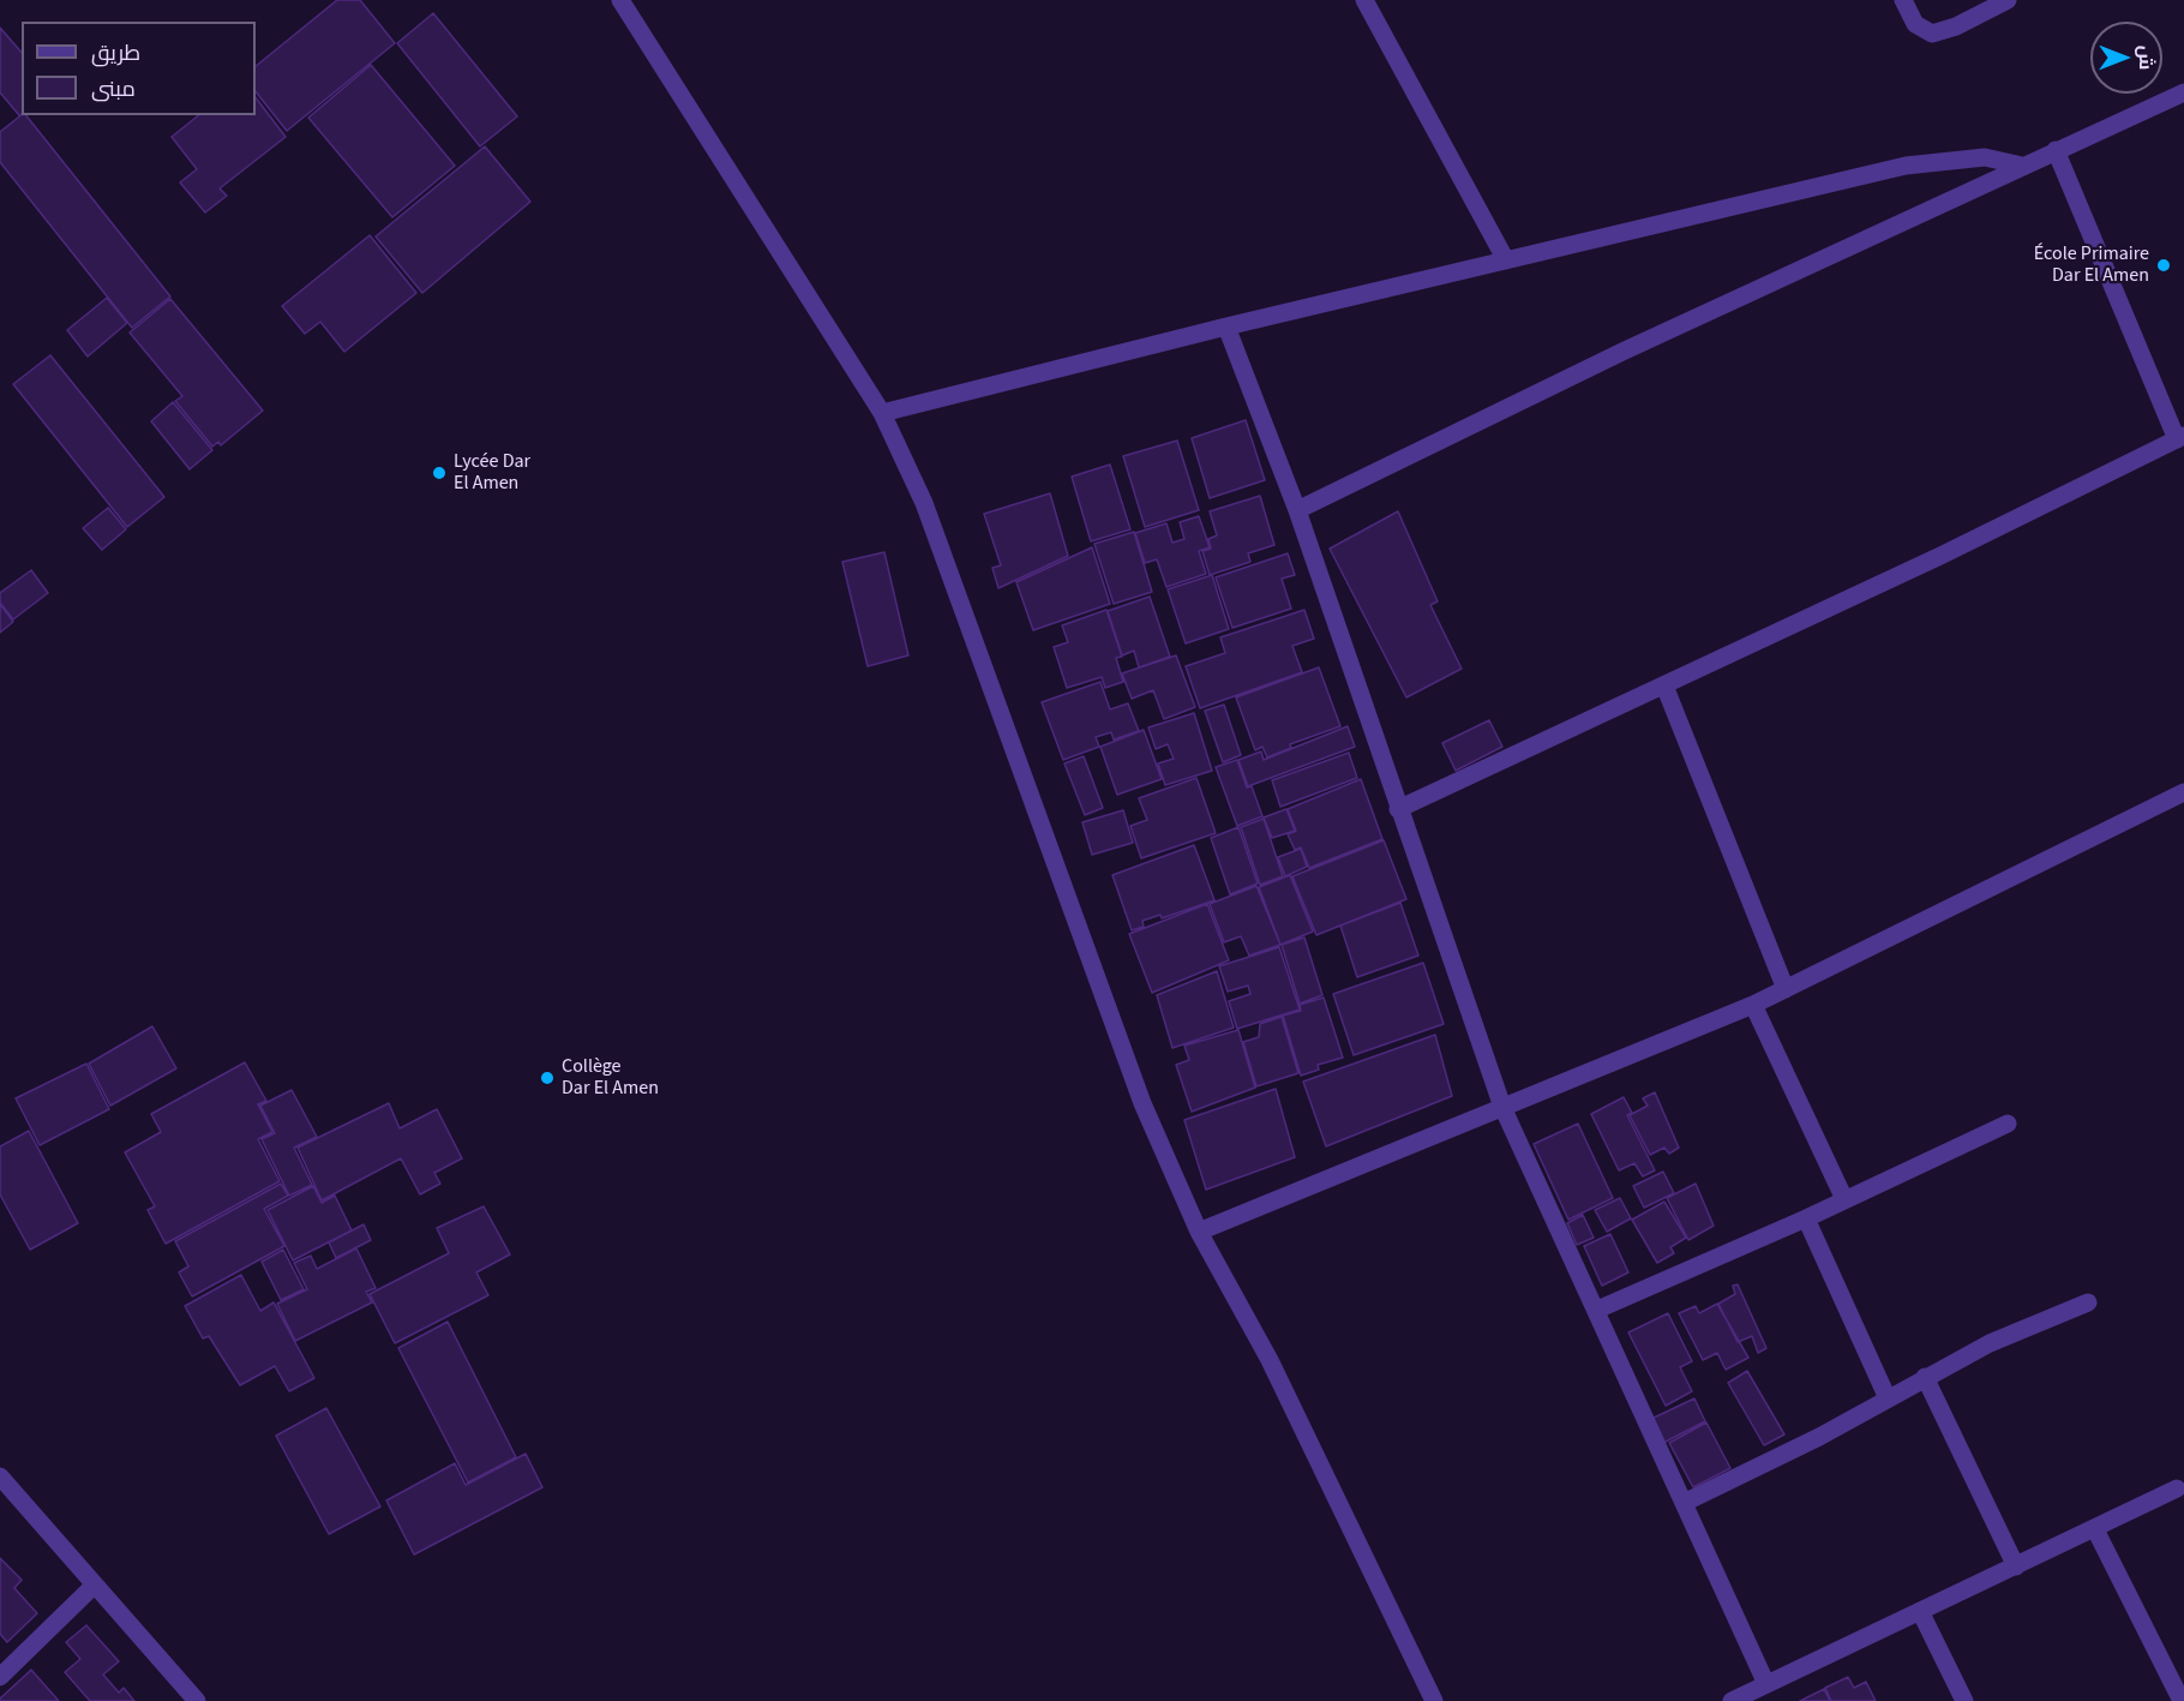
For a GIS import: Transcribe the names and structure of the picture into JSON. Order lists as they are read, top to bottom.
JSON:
{
  "places": ["École Primaire Dar El Amen", "Lycée Dar El Amen", "Collège Dar El Amen"],
  "legend": ["طريق", "مبنى"],
  "north": "right"
}
